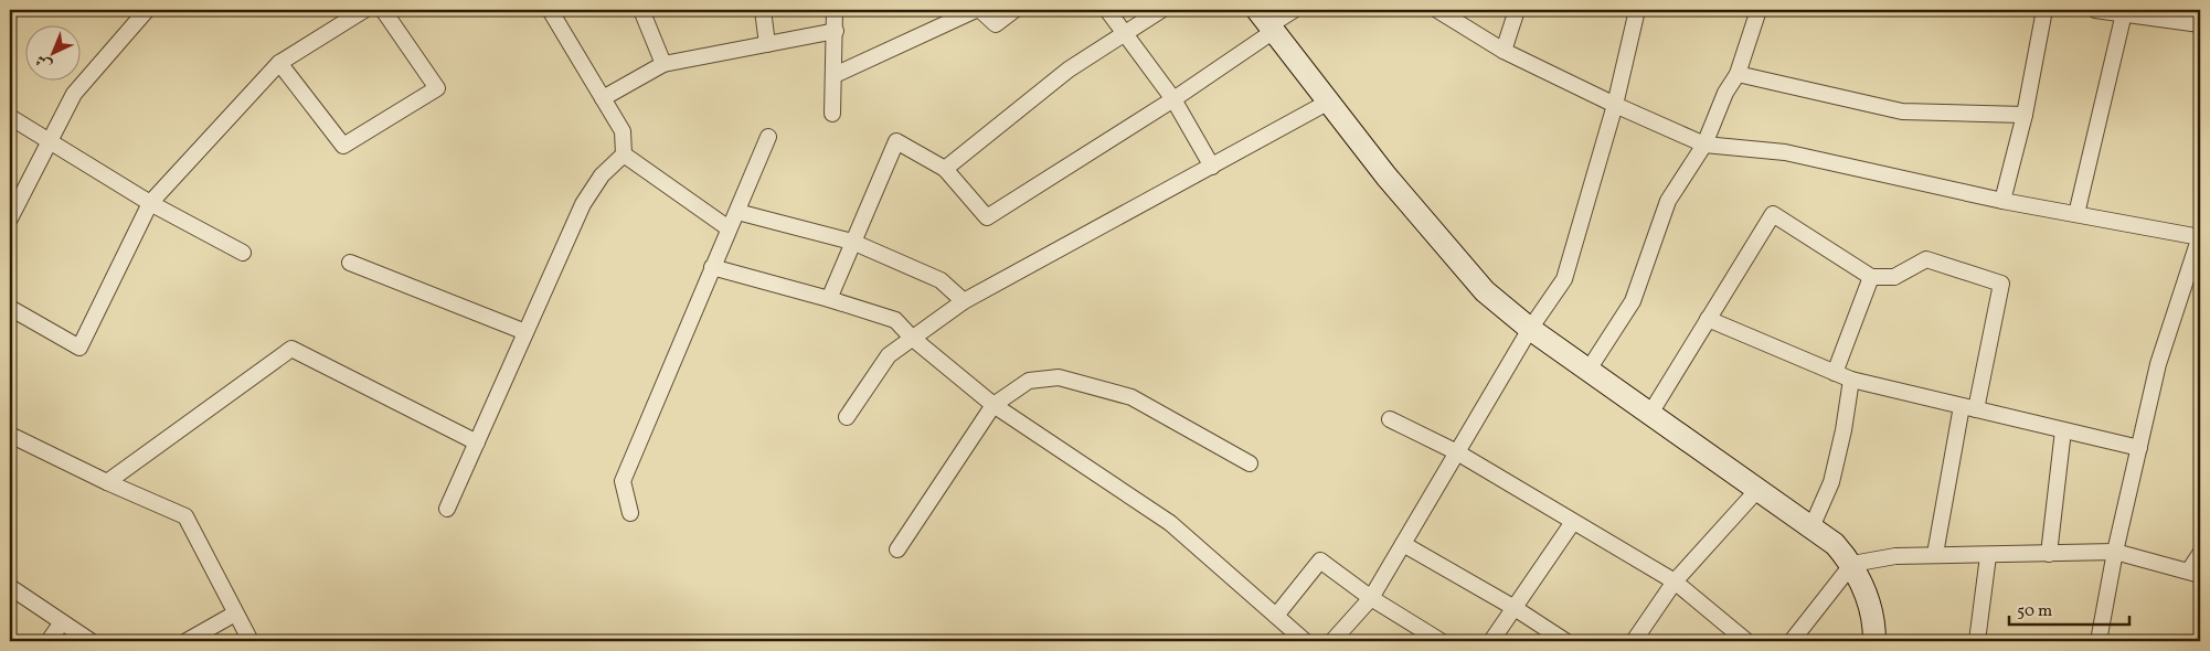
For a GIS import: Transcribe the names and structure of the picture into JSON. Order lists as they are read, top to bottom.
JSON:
{
  "scale_bar": "50 m",
  "north": "bottom left"
}
